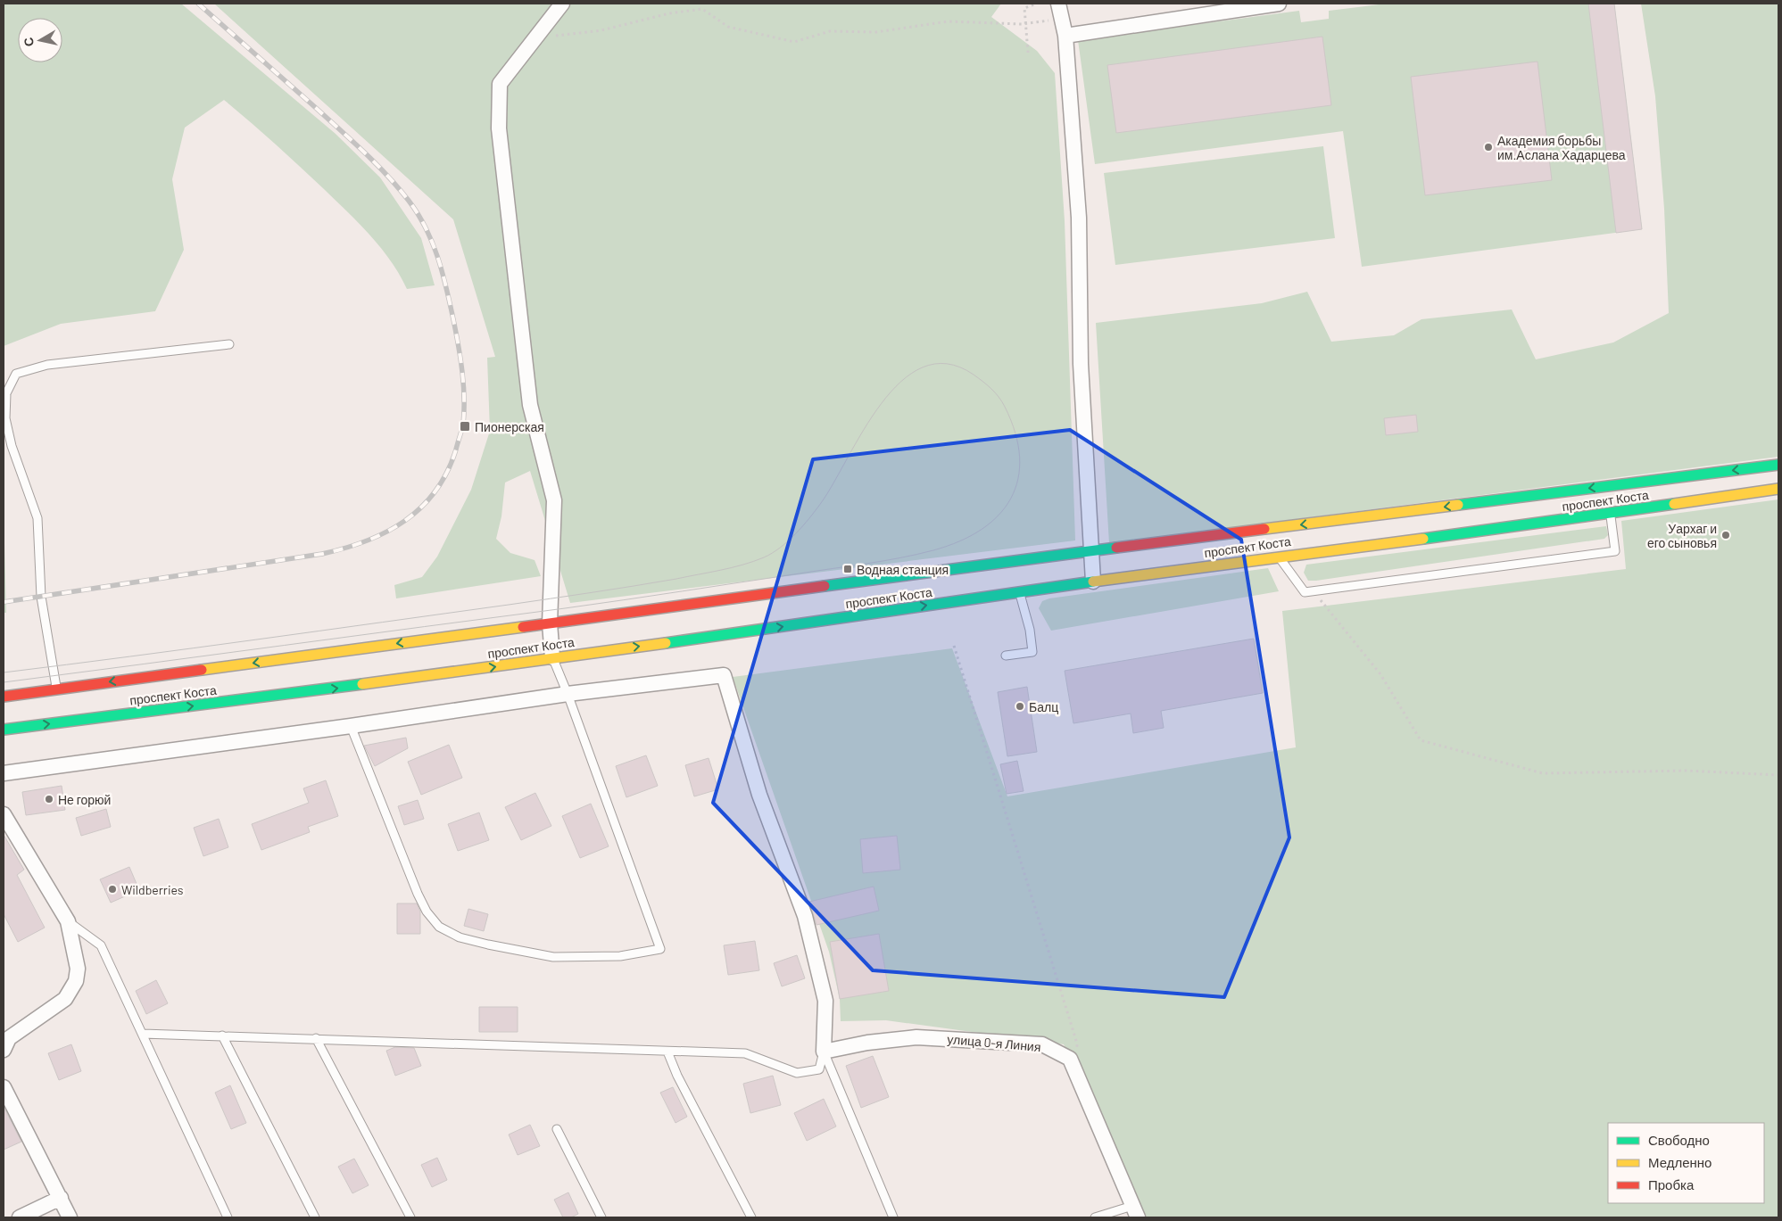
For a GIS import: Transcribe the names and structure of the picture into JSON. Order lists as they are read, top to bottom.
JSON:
{
  "streets": {
    "main road": ["проспект Коста"],
    "street": ["улица 0-я Линия"]
  },
  "places": {
    "other": [
      "Академия борьбы им.Аслана Хадарцева",
      "Уархаг и его сыновья",
      "Балц",
      "Не горюй",
      "Wildberries"
    ],
    "transit": ["Пионерская", "Водная станция"]
  },
  "legend": ["Свободно", "Медленно", "Пробка"],
  "north": "left"
}
